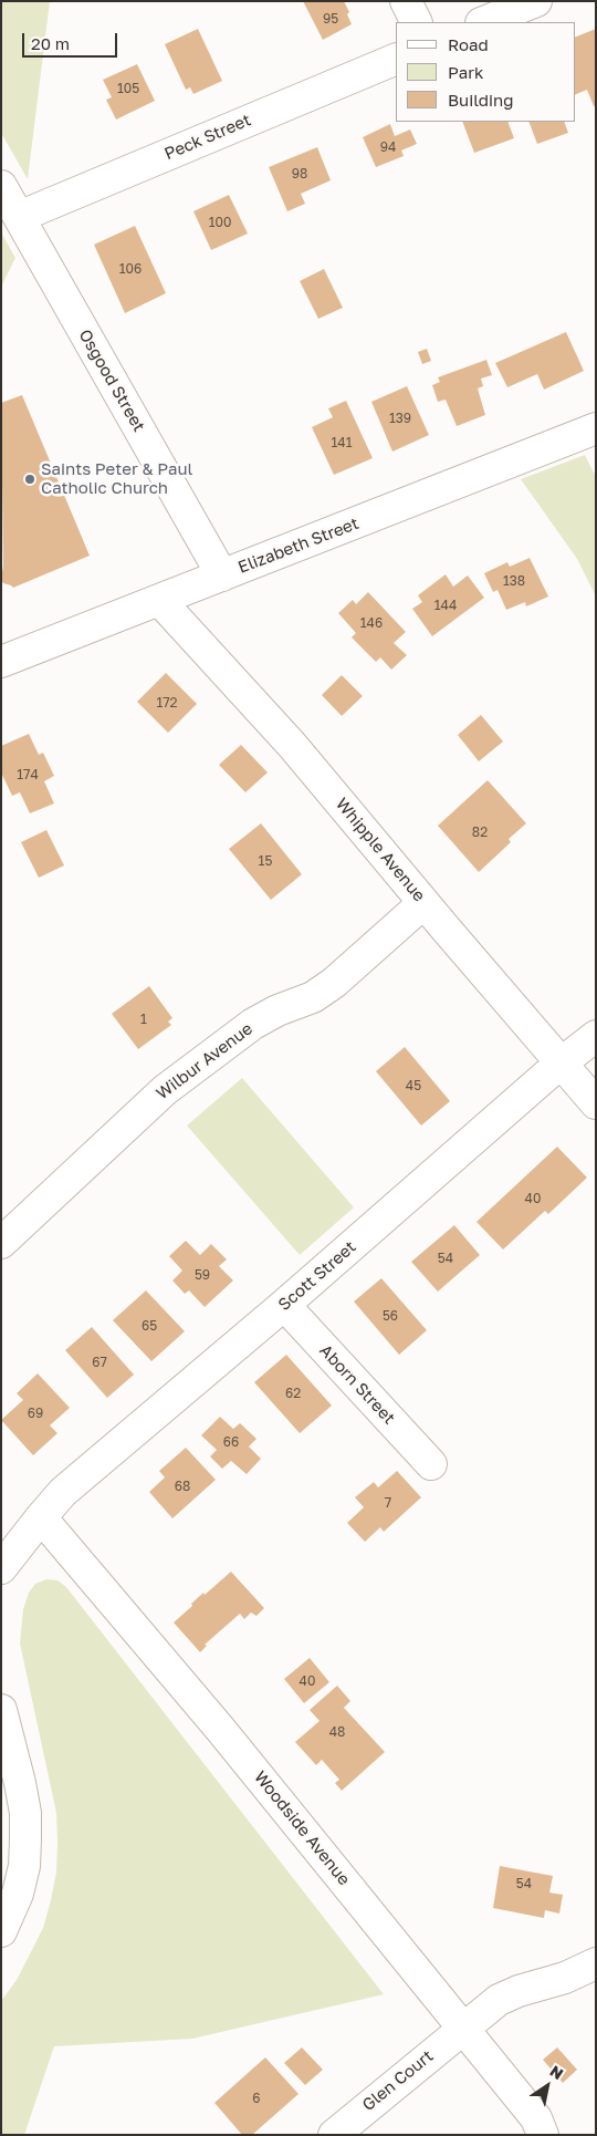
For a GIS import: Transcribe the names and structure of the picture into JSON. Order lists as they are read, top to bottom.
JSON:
{
  "streets": {
    "street": [
      "Peck Street",
      "Osgood Street",
      "Elizabeth Street",
      "Whipple Avenue",
      "Wilbur Avenue",
      "Scott Street",
      "Aborn Street",
      "Woodside Avenue",
      "Glen Court"
    ]
  },
  "crossings": [
    ["Peck Street", "Osgood Street"],
    ["Osgood Street", "Elizabeth Street"],
    ["Elizabeth Street", "Whipple Avenue"],
    ["Whipple Avenue", "Wilbur Avenue"],
    ["Whipple Avenue", "Scott Street"],
    ["Scott Street", "Aborn Street"],
    ["Scott Street", "Woodside Avenue"],
    ["Woodside Avenue", "Glen Court"]
  ],
  "places": ["Saints Peter & Paul Catholic Church"],
  "house_numbers": [
    "95",
    "105",
    "94",
    "98",
    "100",
    "106",
    "139",
    "141",
    "138",
    "144",
    "146",
    "172",
    "174",
    "82",
    "15",
    "1",
    "45",
    "40",
    "54",
    "59",
    "56",
    "65",
    "67",
    "62",
    "69",
    "66",
    "68",
    "7",
    "40",
    "48",
    "54",
    "6"
  ],
  "legend": ["Road", "Park", "Building"],
  "scale_bar": "20 m",
  "north": "top right"
}
